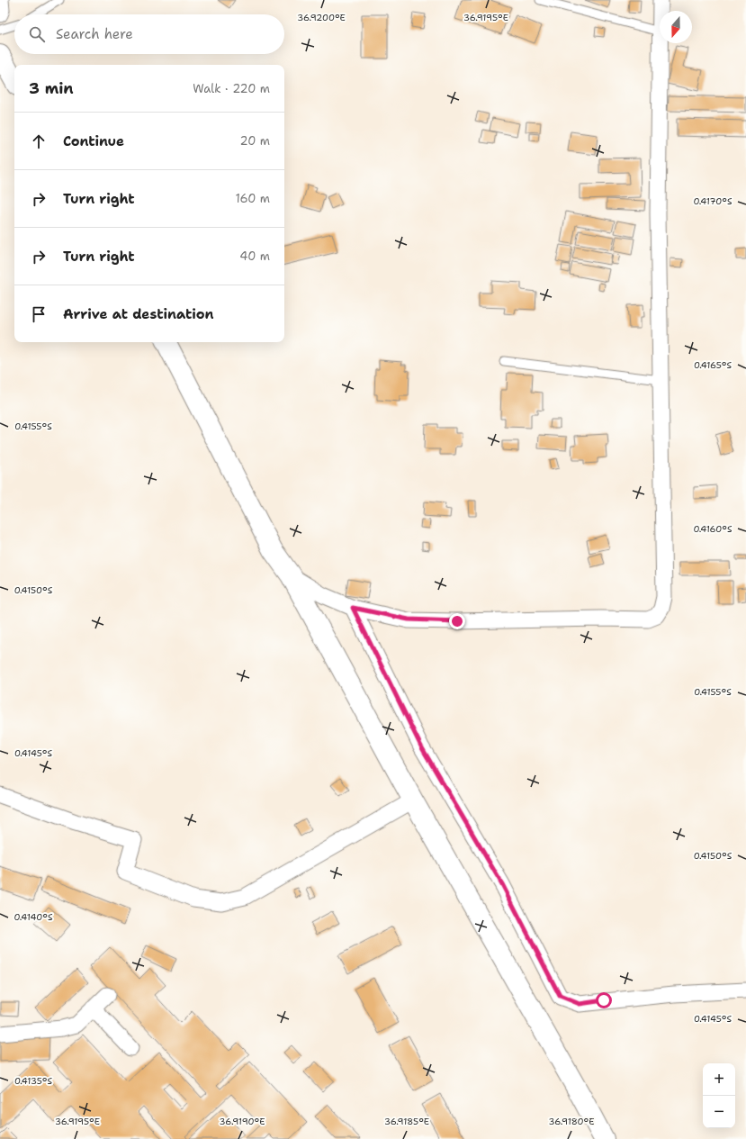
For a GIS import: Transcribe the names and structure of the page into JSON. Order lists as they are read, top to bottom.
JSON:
{
  "north": "bottom",
  "page": {
    "search": "Search here",
    "heading": ["3 min", "Walk · 220 m"],
    "list": [
      ["Continue", "20 m"],
      ["Turn right", "160 m"],
      ["Turn right", "40 m"],
      "Arrive at destination"
    ],
    "map_buttons": ["+", "−"]
  },
  "coordinates": [
    "36.9200°E",
    "36.9195°E",
    "0.4170°S",
    "0.4165°S",
    "0.4155°S",
    "0.4160°S",
    "0.4150°S",
    "0.4145°S",
    "0.4140°S",
    "0.4135°S",
    "36.9190°E",
    "36.9185°E",
    "36.9180°E"
  ]
}
